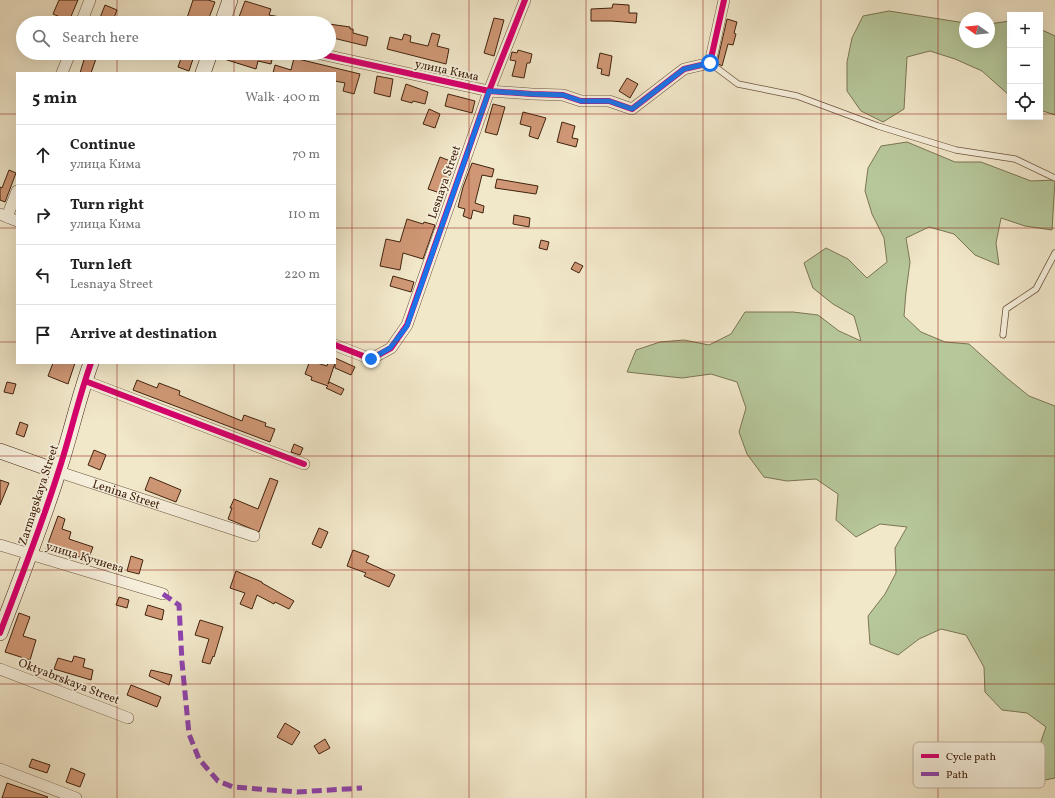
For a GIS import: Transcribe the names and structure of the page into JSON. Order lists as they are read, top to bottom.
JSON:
{
  "streets": {
    "street": [
      "улица Кима",
      "Lesnaya Street",
      "Zarmagskaya Street",
      "Lenina Street",
      "улица Кучиева",
      "Oktyabrskaya Street"
    ]
  },
  "crossings": [
    ["улица Кима", "Lesnaya Street"],
    ["Zarmagskaya Street", "Lenina Street"],
    ["Zarmagskaya Street", "улица Кучиева"]
  ],
  "legend": ["Cycle path", "Path"],
  "north": "left",
  "page": {
    "map_buttons": ["+", "−"],
    "search": "Search here",
    "heading": ["5 min", "Walk · 400 m"],
    "list": [
      ["Continue", "улица Кима", "70 m"],
      ["Turn right", "улица Кима", "110 m"],
      ["Turn left", "Lesnaya Street", "220 m"],
      "Arrive at destination"
    ]
  }
}
